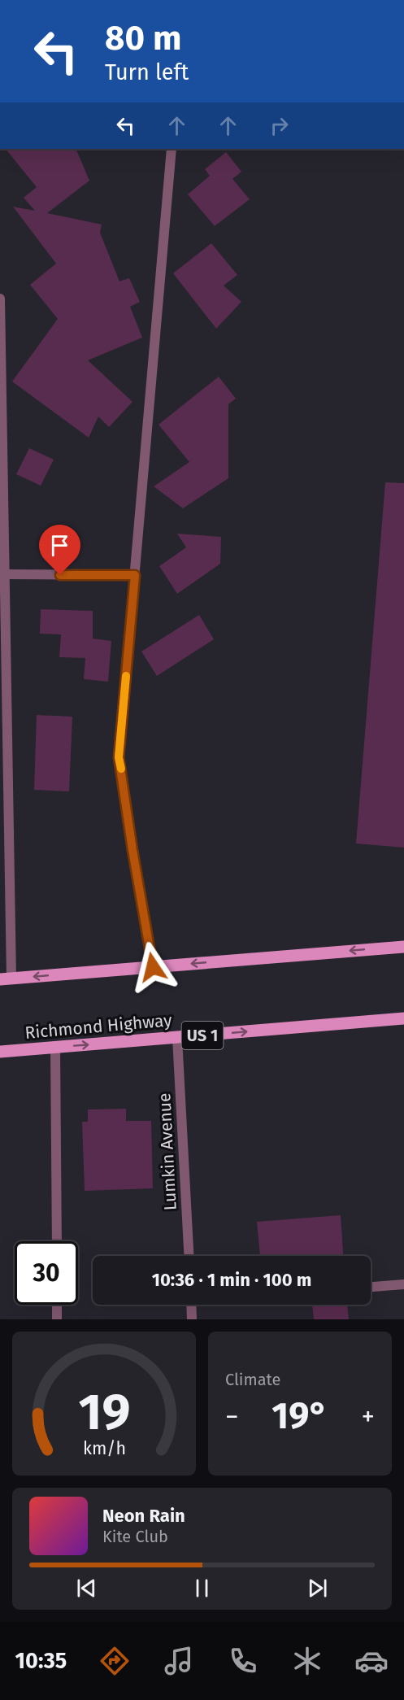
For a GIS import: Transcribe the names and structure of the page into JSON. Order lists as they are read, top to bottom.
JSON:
{
  "streets": {
    "main road": ["Richmond Highway", "US 1"],
    "street": ["Lumkin Avenue"]
  },
  "crossings": [
    ["Richmond Highway", "Lumkin Avenue"]
  ],
  "page": {
    "turn": ["80 m", "Turn left"],
    "limit": "30",
    "trip": "10:36 · 1 min · 100 m",
    "tile": "Climate",
    "heat": ["−", "19°", "+"],
    "song": ["Neon Rain", "Kite Club"],
    "tabs": "10:35",
    "gauge": ["19", "km/h"]
  }
}
